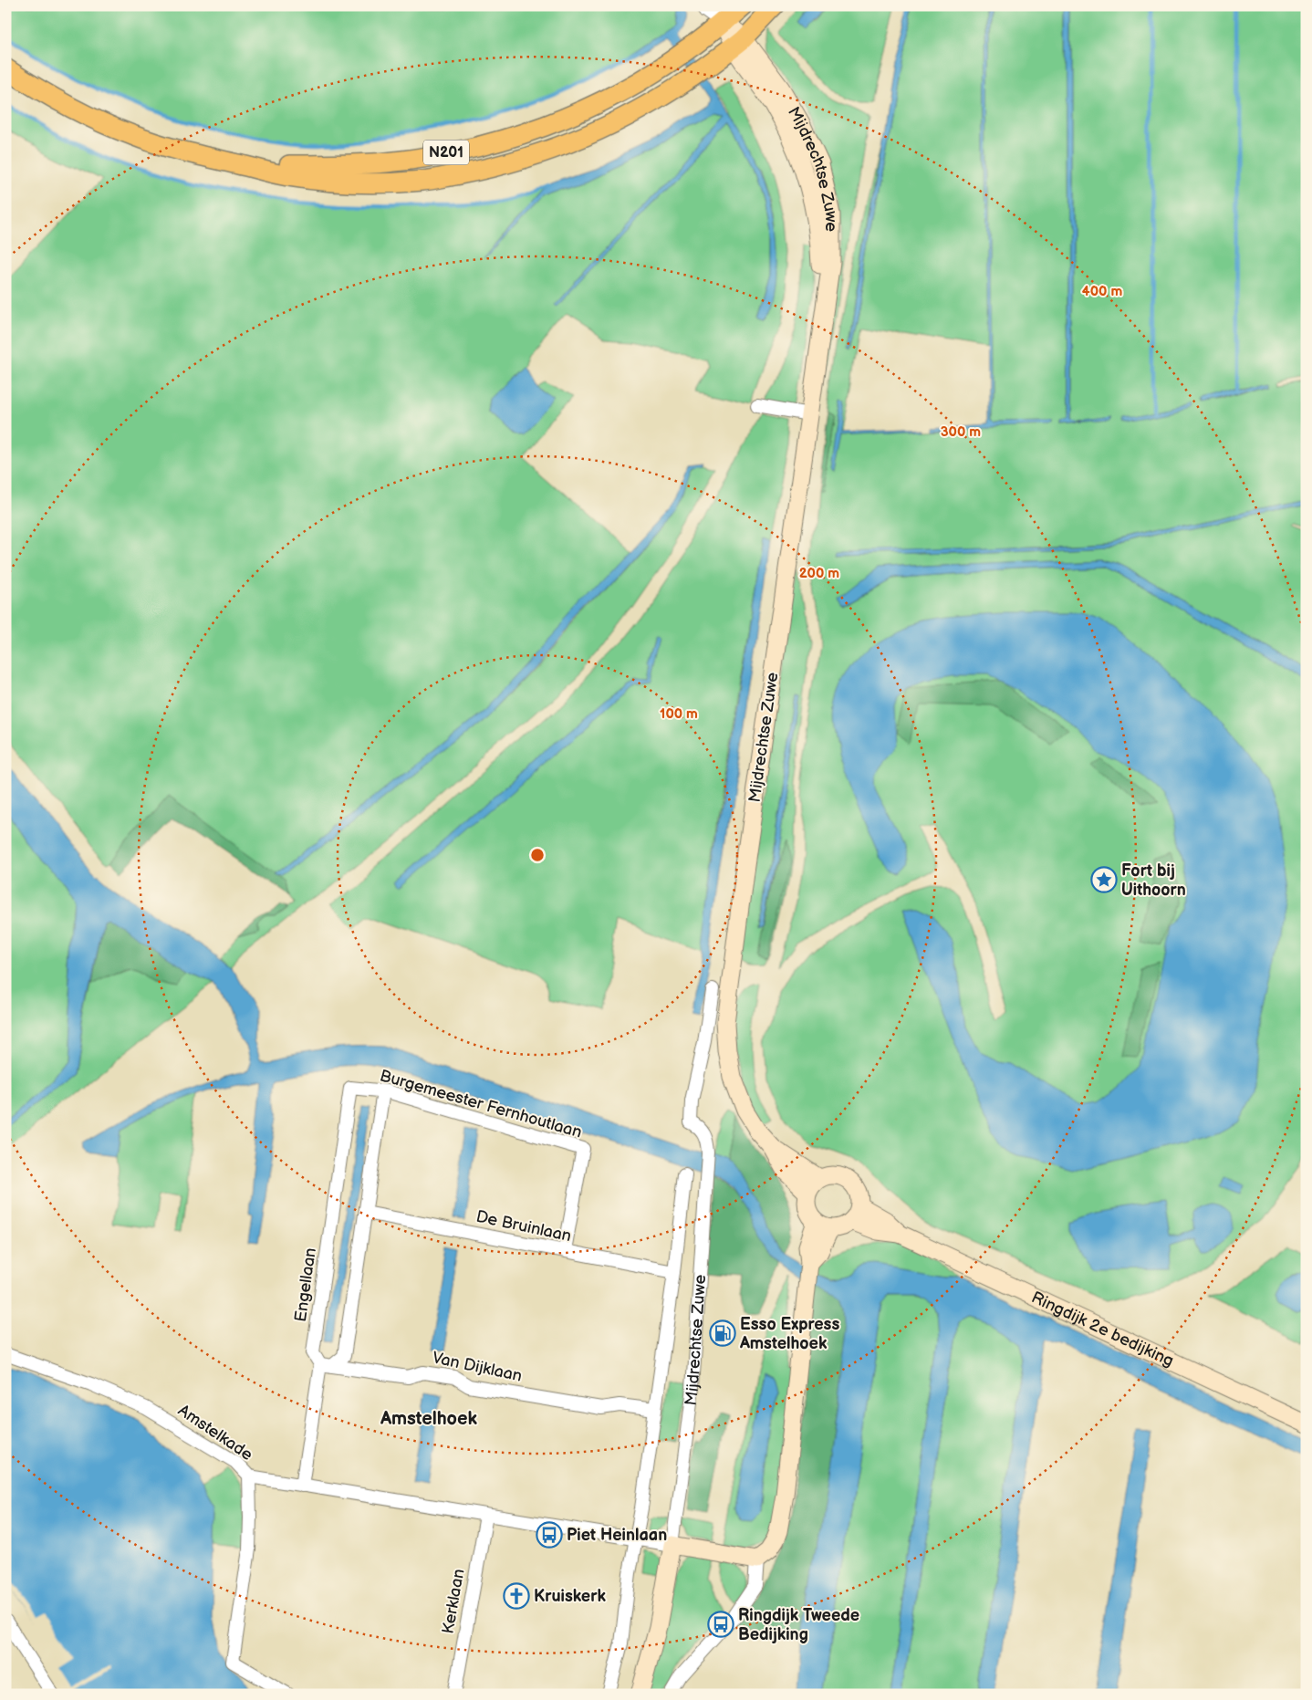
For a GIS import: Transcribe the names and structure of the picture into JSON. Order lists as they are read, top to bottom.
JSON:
{
  "streets": {
    "main road": ["N201"],
    "street": [
      "Mijdrechtse Zuwe",
      "Burgemeester Fernhoutlaan",
      "De Bruinlaan",
      "Engellaan",
      "Ringdijk 2e bedijking",
      "Van Dijklaan",
      "Amstelkade",
      "Kerklaan"
    ]
  },
  "crossings": [
    ["N201", "Mijdrechtse Zuwe"],
    ["Mijdrechtse Zuwe", "De Bruinlaan"],
    ["Mijdrechtse Zuwe", "Ringdijk 2e bedijking"],
    ["Mijdrechtse Zuwe", "Van Dijklaan"],
    ["Burgemeester Fernhoutlaan", "De Bruinlaan"],
    ["Burgemeester Fernhoutlaan", "Engellaan"],
    ["De Bruinlaan", "Engellaan"],
    ["Engellaan", "Van Dijklaan"]
  ],
  "districts": ["Amstelhoek"],
  "places": {
    "place": ["Fort bij Uithoorn"],
    "fuel station": ["Esso Express Amstelhoek"],
    "bus stop": ["Piet Heinlaan", "Ringdijk Tweede Bedijking"],
    "church": ["Kruiskerk"]
  },
  "rings": [
    "400 m",
    "300 m",
    "200 m",
    "100 m"
  ]
}
